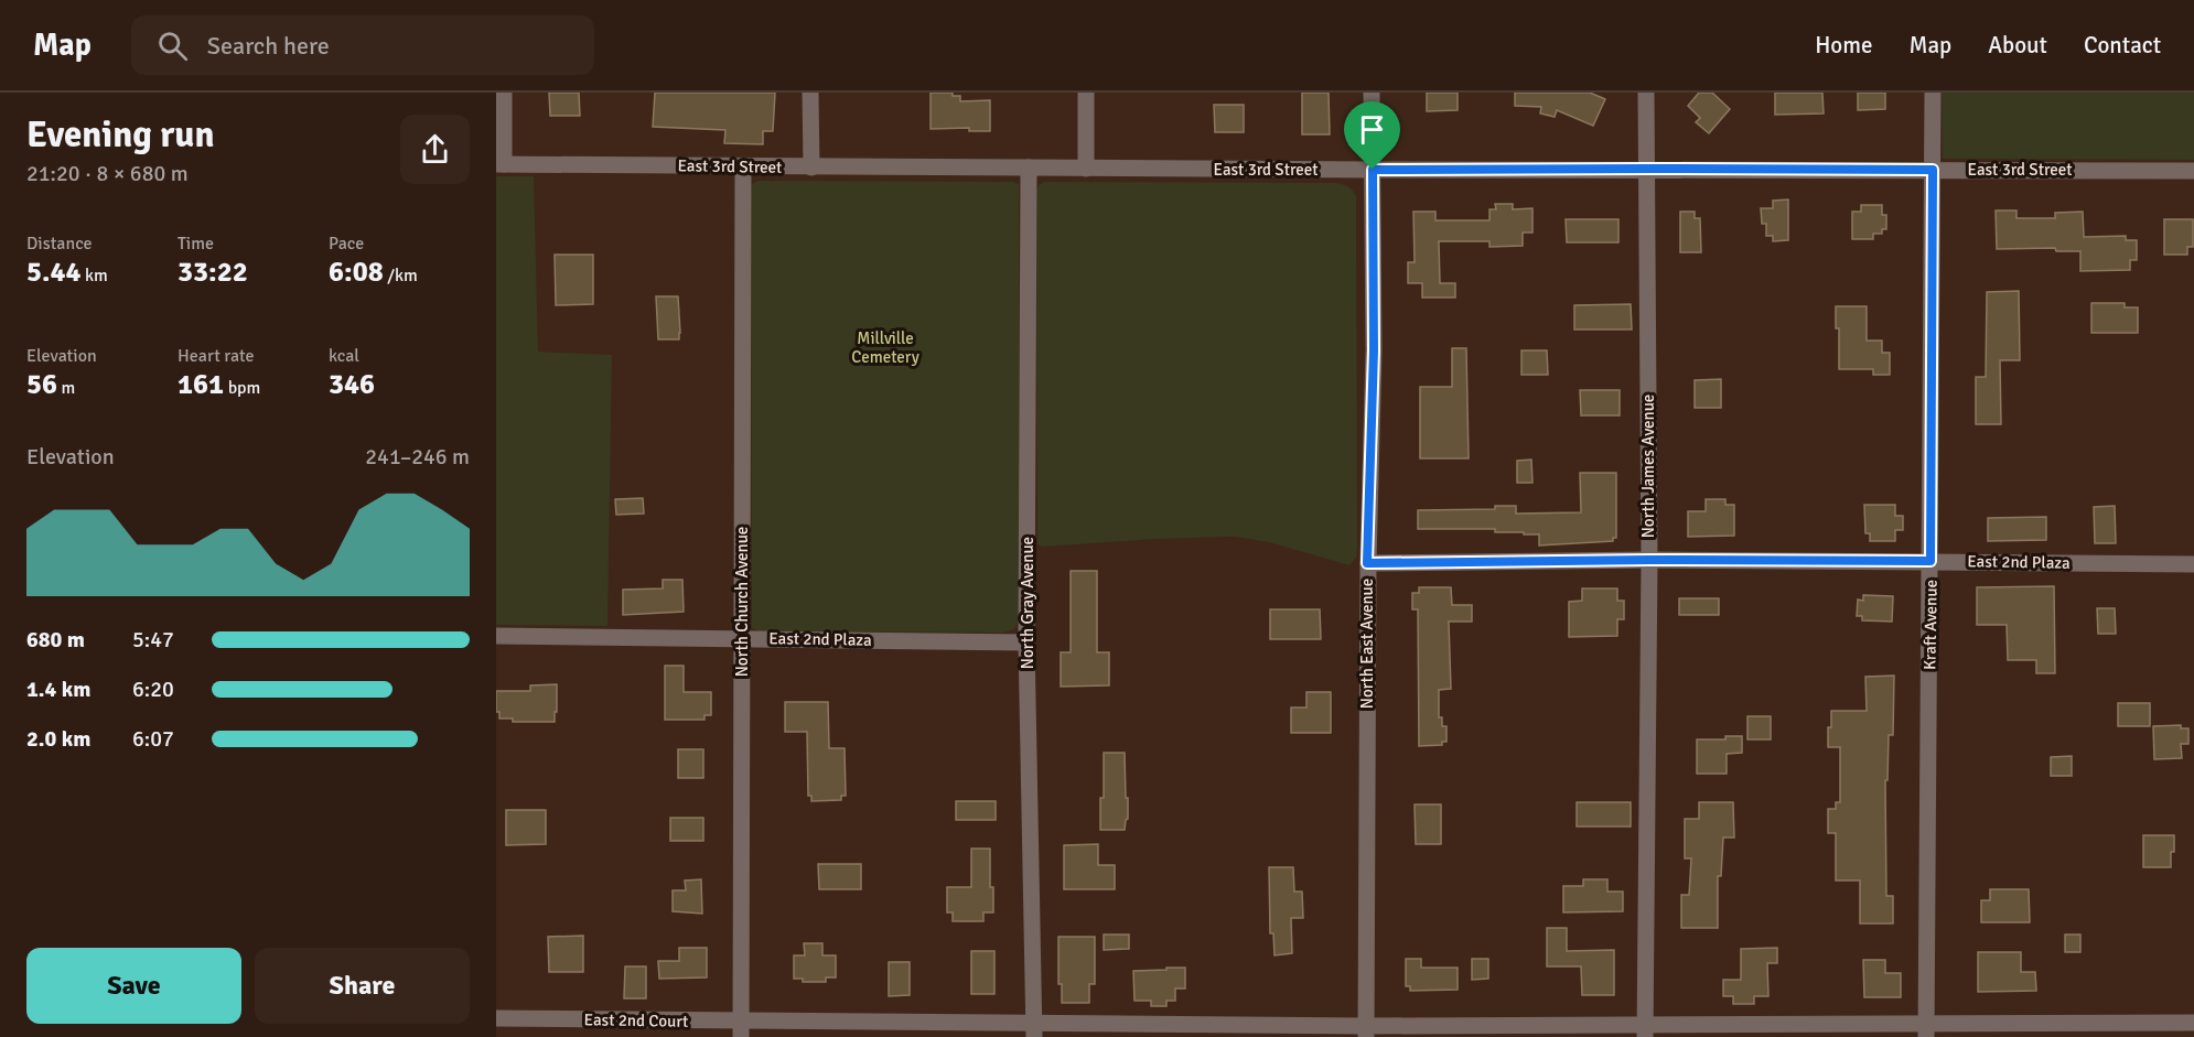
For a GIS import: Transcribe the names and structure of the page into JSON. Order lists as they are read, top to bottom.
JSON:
{
  "streets": {
    "street": [
      "East 3rd Street",
      "North James Avenue",
      "East 2nd Plaza",
      "North Church Avenue",
      "North Gray Avenue",
      "Kraft Avenue",
      "North East Avenue",
      "East 2nd Court"
    ]
  },
  "crossings": [
    ["East 3rd Street", "North James Avenue"],
    ["East 3rd Street", "North Church Avenue"],
    ["East 3rd Street", "North Gray Avenue"],
    ["East 3rd Street", "Kraft Avenue"],
    ["East 3rd Street", "North East Avenue"],
    ["North James Avenue", "East 2nd Plaza"],
    ["North James Avenue", "East 2nd Court"],
    ["East 2nd Plaza", "North Church Avenue"],
    ["East 2nd Plaza", "North Gray Avenue"],
    ["East 2nd Plaza", "Kraft Avenue"],
    ["East 2nd Plaza", "North East Avenue"],
    ["North Church Avenue", "East 2nd Court"],
    ["North Gray Avenue", "East 2nd Court"],
    ["Kraft Avenue", "East 2nd Court"],
    ["North East Avenue", "East 2nd Court"]
  ],
  "parks": ["Millville Cemetery"],
  "page": {
    "header": "Map",
    "search": "Search here",
    "nav": [
      "Home",
      "Map",
      "About",
      "Contact"
    ],
    "heading": ["Evening run", "21:20 · 8 × 680 m"],
    "stats": [
      ["Distance", "5.44 km"],
      ["Time", "33:22"],
      ["Pace", "6:08 /km"],
      ["Elevation", "56 m"],
      ["Heart rate", "161 bpm"],
      ["kcal", "346"]
    ],
    "chart": ["Elevation", "241–246 m"],
    "list": [
      {
        "name": "680 m",
        "note": "5:47"
      },
      {
        "name": "1.4 km",
        "note": "6:20"
      },
      {
        "name": "2.0 km",
        "note": "6:07"
      }
    ],
    "buttons": ["Save", "Share"]
  }
}
